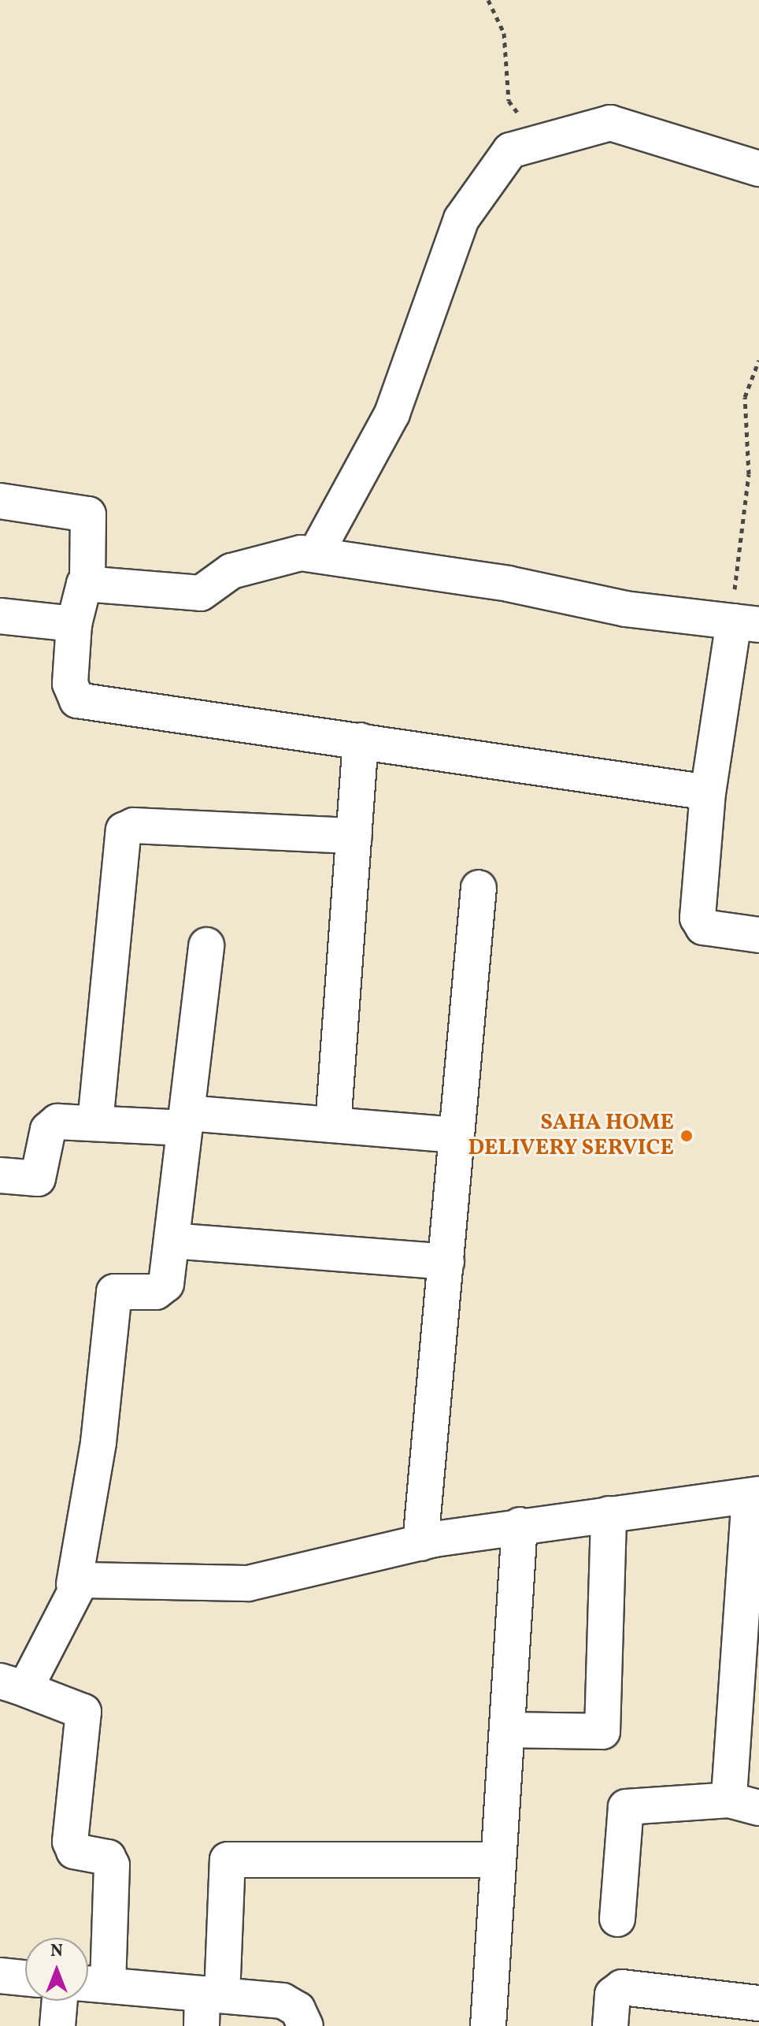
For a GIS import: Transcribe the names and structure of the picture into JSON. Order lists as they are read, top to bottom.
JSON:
{
  "places": ["SAHA HOME DELIVERY SERVICE"],
  "north": "top"
}
